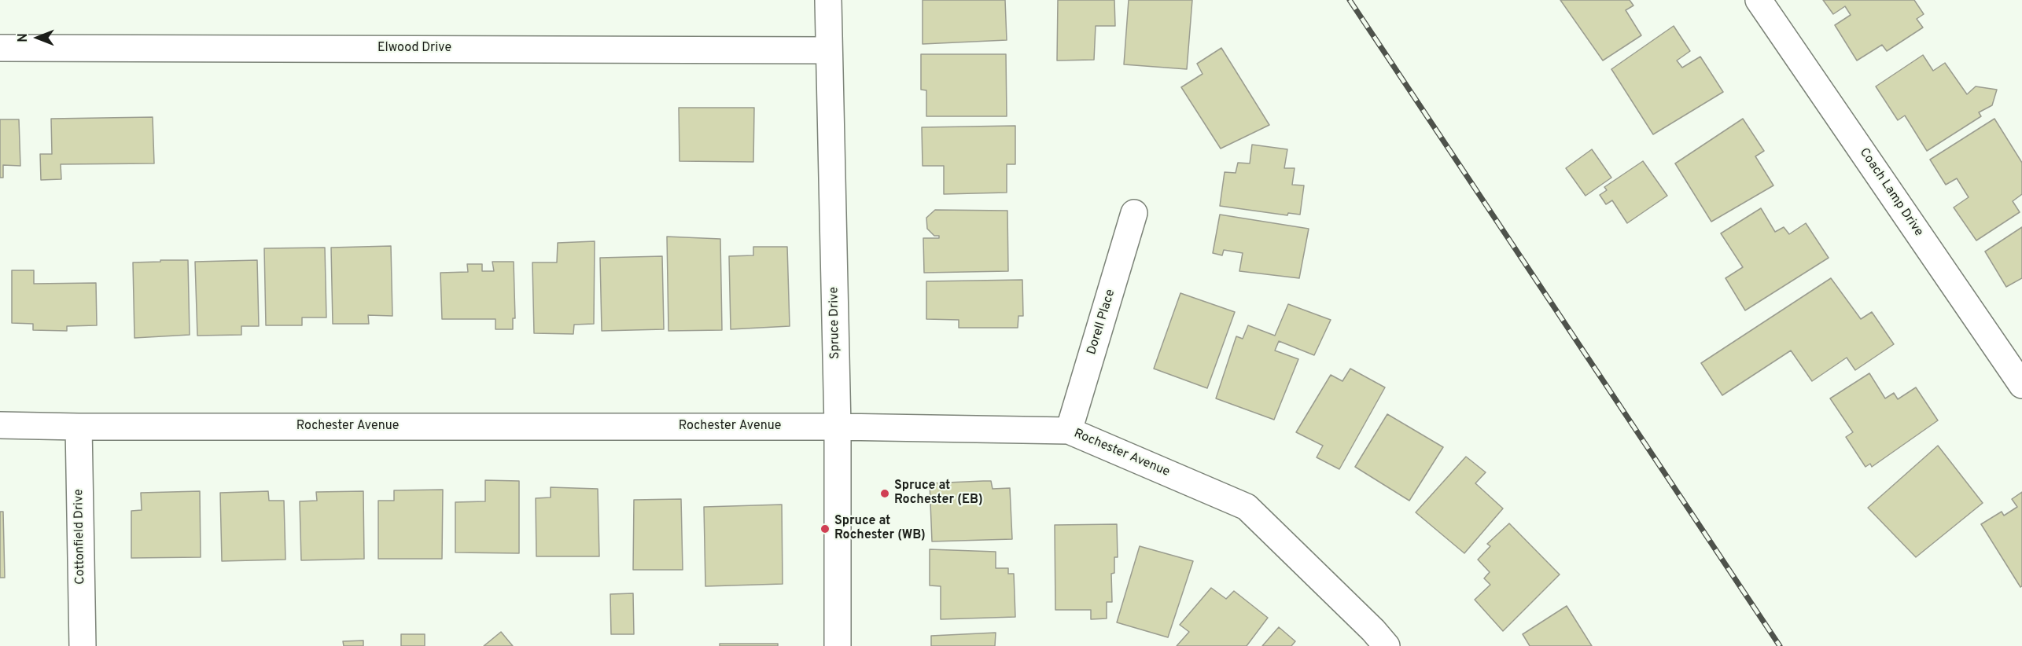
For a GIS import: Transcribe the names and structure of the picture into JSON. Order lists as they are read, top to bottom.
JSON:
{
  "streets": {
    "street": [
      "Elwood Drive",
      "Coach Lamp Drive",
      "Dorell Place",
      "Spruce Drive",
      "Rochester Avenue",
      "Cottonfield Drive"
    ]
  },
  "crossings": [
    ["Elwood Drive", "Spruce Drive"],
    ["Dorell Place", "Rochester Avenue"],
    ["Spruce Drive", "Rochester Avenue"],
    ["Rochester Avenue", "Cottonfield Drive"]
  ],
  "places": ["Spruce at Rochester (EB)", "Spruce at Rochester (WB)"],
  "north": "left"
}
